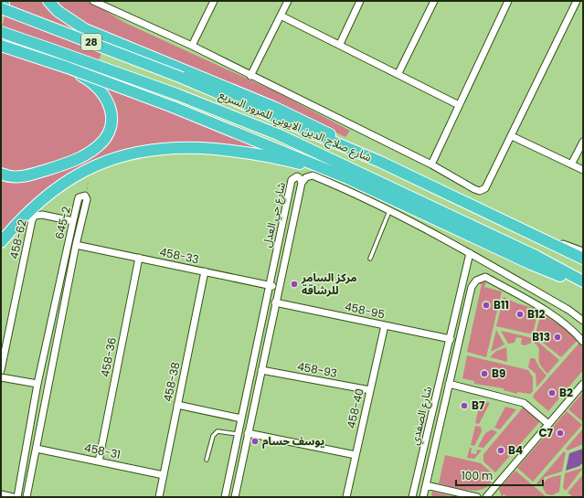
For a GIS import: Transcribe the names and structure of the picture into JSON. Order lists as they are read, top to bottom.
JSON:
{
  "streets": {
    "highway": ["28", "شارع صلاح الدين الايوبي للمرور السريع"],
    "street": [
      "شارع حي العدل",
      "645-2",
      "458-62",
      "458-33",
      "458-95",
      "458-36",
      "458-93",
      "458-38",
      "458-40",
      "شارع الصفدي",
      "458-31"
    ]
  },
  "crossings": [
    ["شارع حي العدل", "458-33"],
    ["شارع حي العدل", "458-95"],
    ["شارع حي العدل", "458-93"],
    ["645-2", "458-62"],
    ["645-2", "458-33"],
    ["645-2", "458-31"],
    ["458-33", "458-36"],
    ["458-33", "458-38"],
    ["458-95", "458-40"],
    ["458-95", "شارع الصفدي"],
    ["458-36", "458-31"],
    ["458-93", "458-40"],
    ["458-38", "458-31"]
  ],
  "places": [
    "مركز السامر للرشاقة",
    "B11",
    "B12",
    "B13",
    "B9",
    "B2",
    "B7",
    "C7",
    "يوسف حسام",
    "B4"
  ],
  "scale_bar": "100 m"
}
